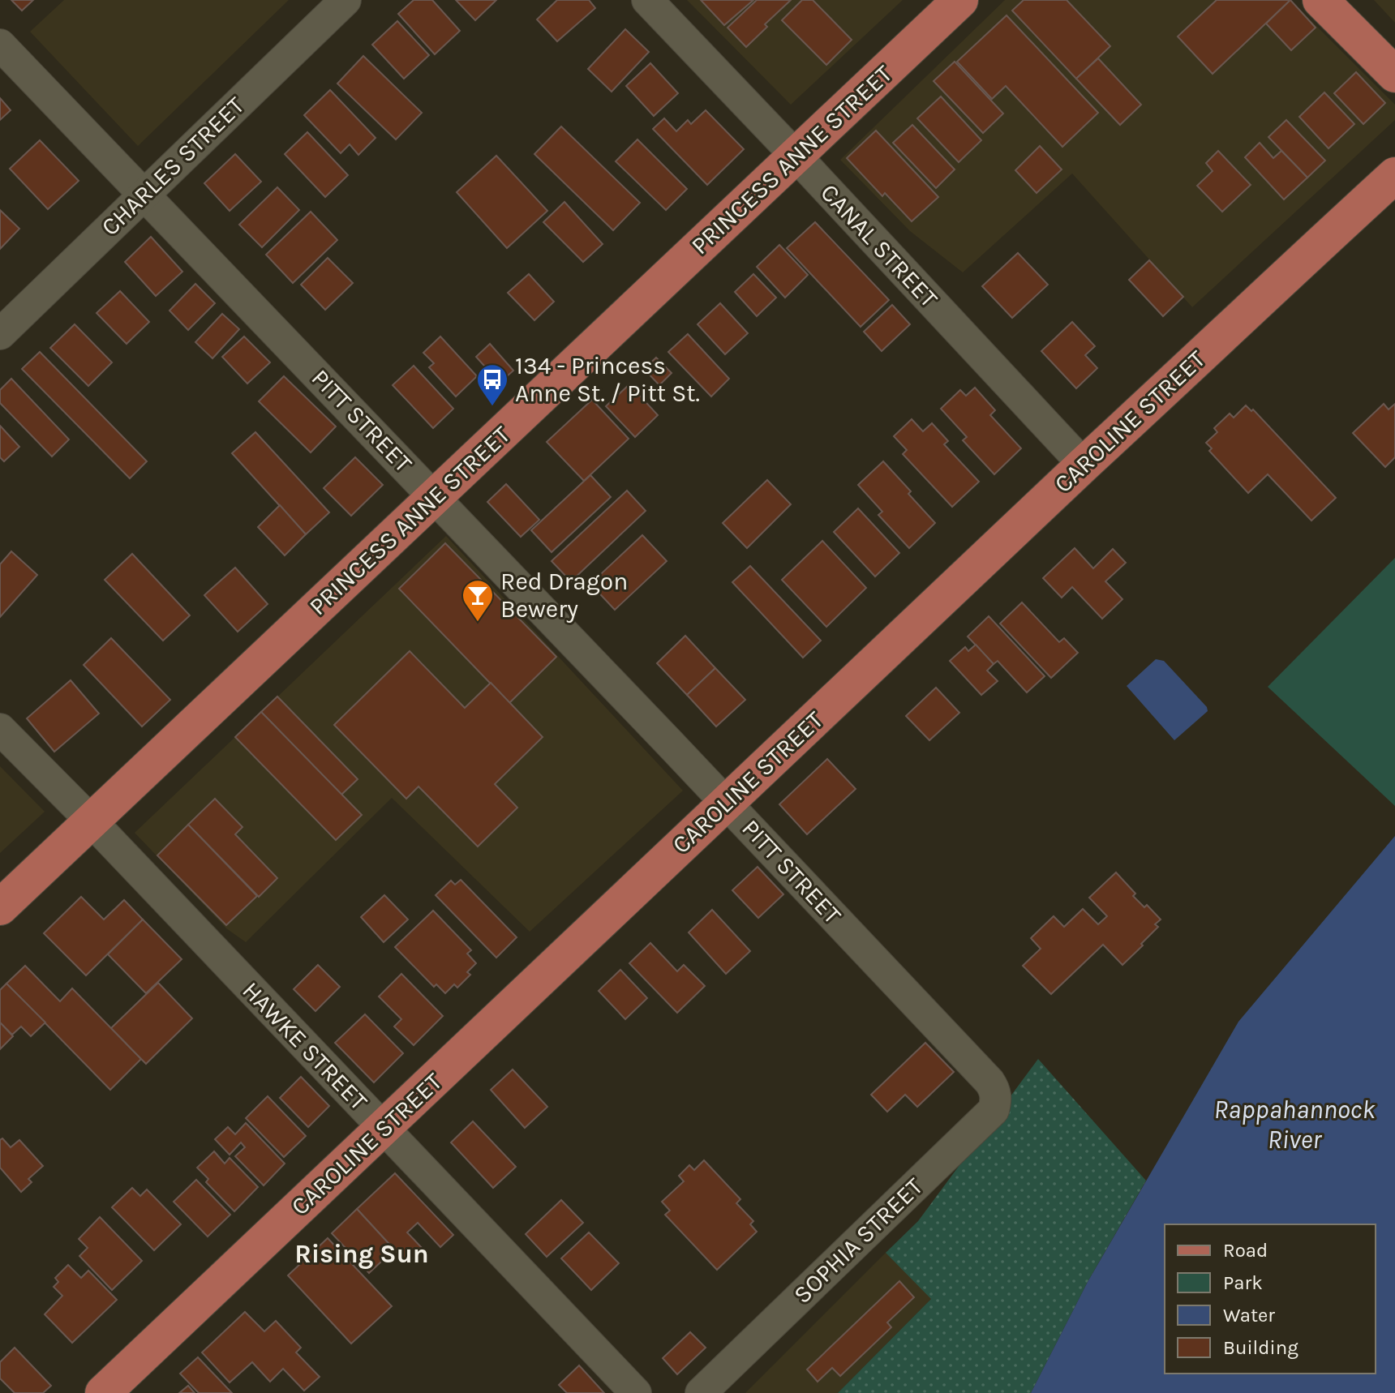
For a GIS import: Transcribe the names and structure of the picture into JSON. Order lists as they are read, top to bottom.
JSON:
{
  "streets": {
    "main road": ["PRINCESS ANNE STREET", "CAROLINE STREET"],
    "street": [
      "CHARLES STREET",
      "CANAL STREET",
      "PITT STREET",
      "HAWKE STREET",
      "SOPHIA STREET"
    ]
  },
  "crossings": [
    ["PRINCESS ANNE STREET", "CANAL STREET"],
    ["PRINCESS ANNE STREET", "PITT STREET"],
    ["PRINCESS ANNE STREET", "HAWKE STREET"],
    ["CHARLES STREET", "PITT STREET"],
    ["CANAL STREET", "CAROLINE STREET"],
    ["PITT STREET", "CAROLINE STREET"],
    ["PITT STREET", "SOPHIA STREET"],
    ["CAROLINE STREET", "HAWKE STREET"]
  ],
  "districts": ["Rising Sun"],
  "water": ["Rappahannock River"],
  "places": {
    "bus stop": ["134 - Princess Anne St. / Pitt St."],
    "bar": ["Red Dragon Bewery"]
  },
  "legend": [
    "Road",
    "Park",
    "Water",
    "Building"
  ]
}
